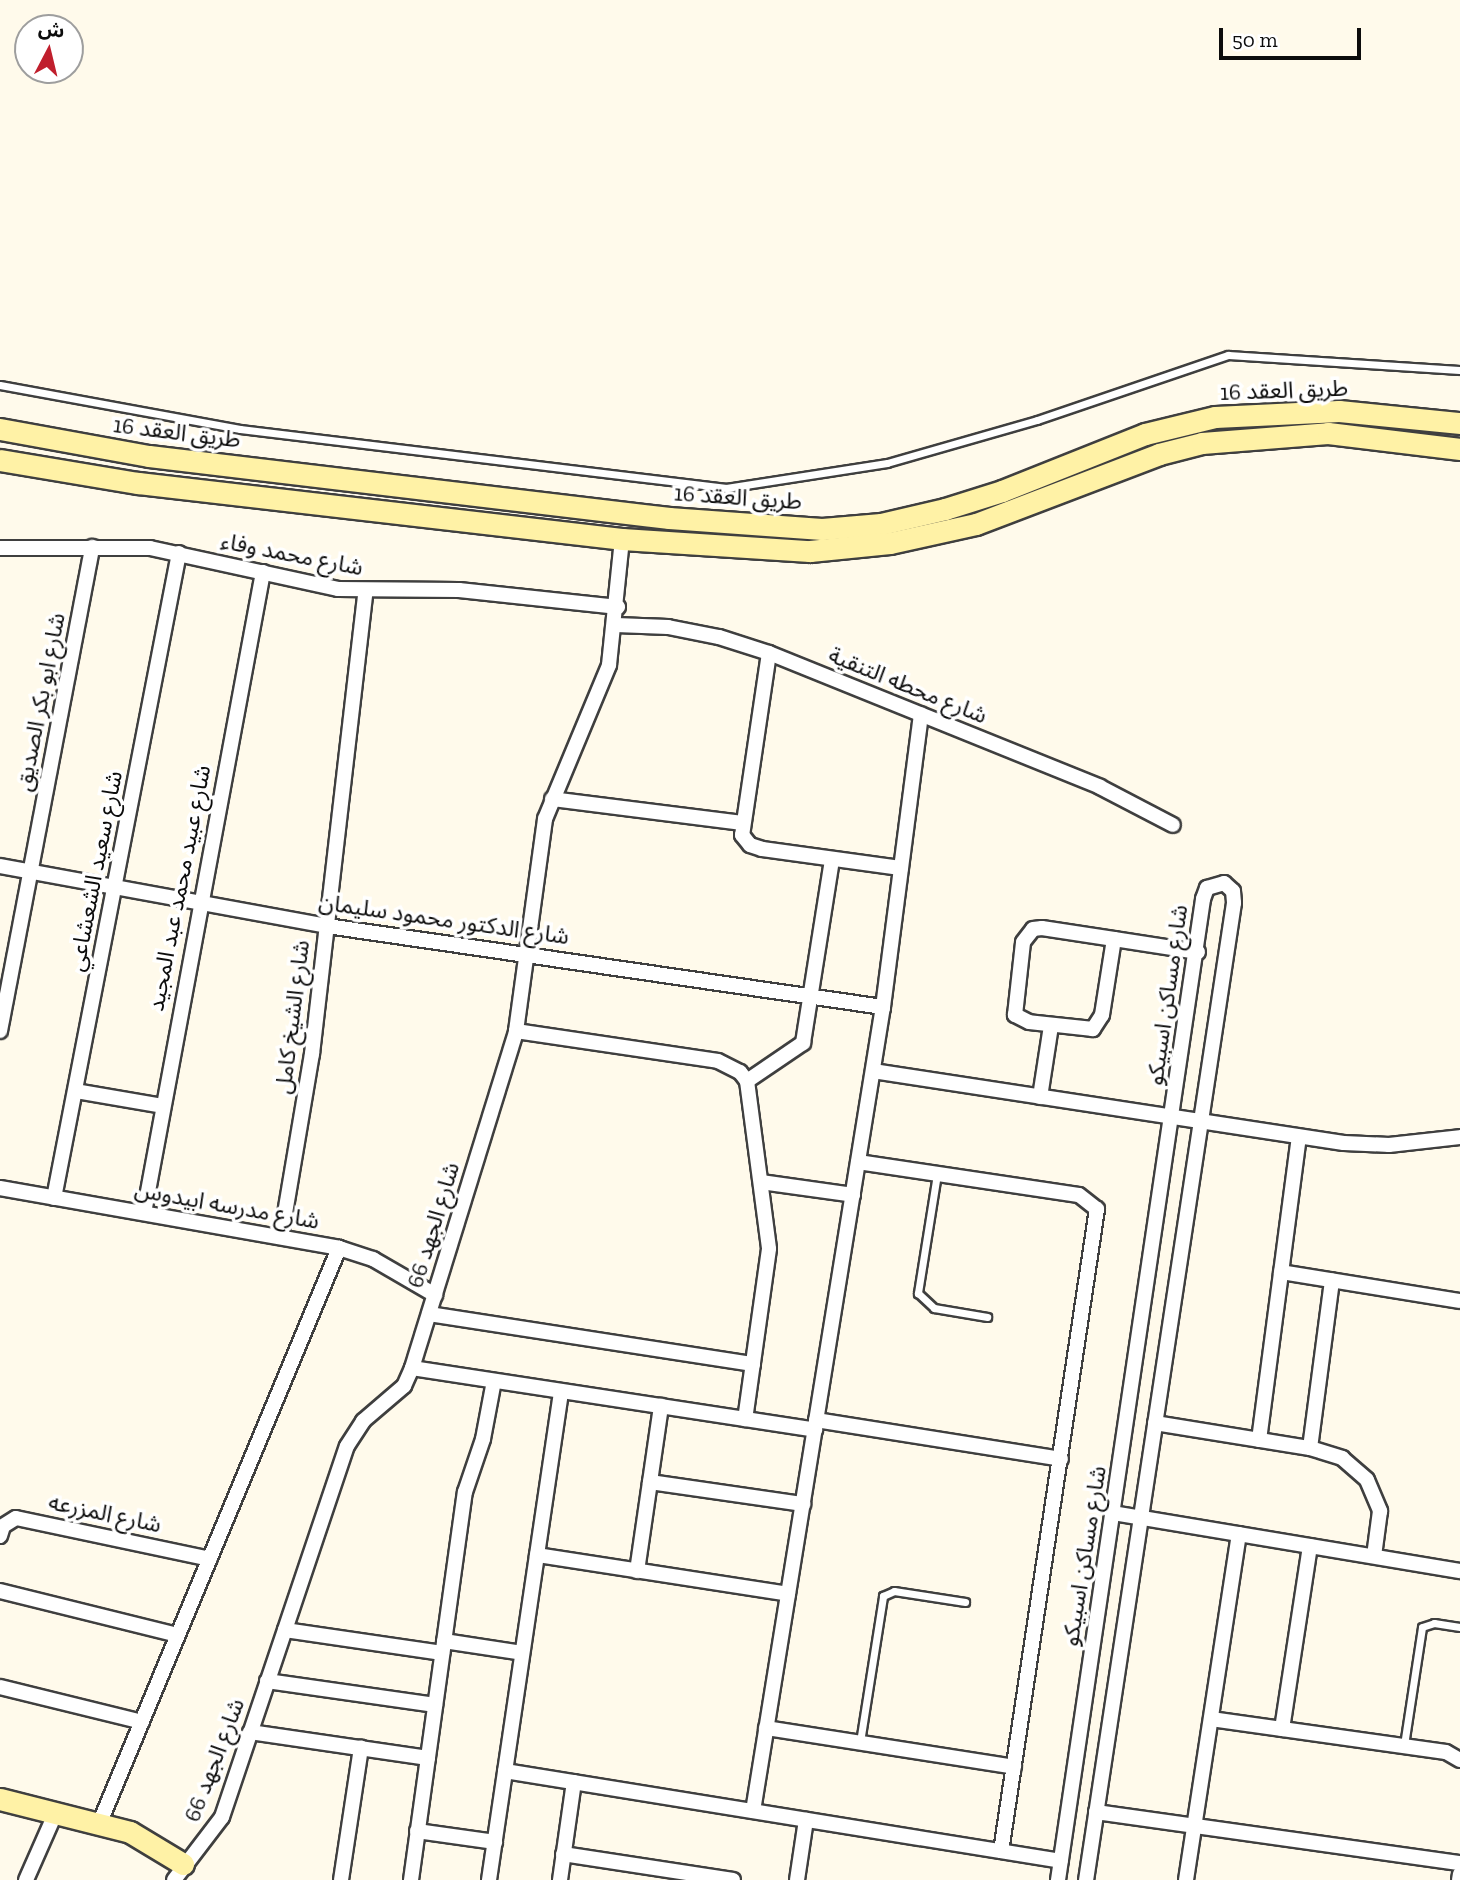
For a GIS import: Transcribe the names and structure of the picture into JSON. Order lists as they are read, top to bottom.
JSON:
{
  "streets": {
    "street": [
      "طريق العقد 16",
      "شارع محمد وفاء",
      "شارع محطه التنقية",
      "شارع ابو بكر الصديق",
      "شارع سعيد الشعشاعي",
      "شارع عبيد محمد عبد المجيد",
      "شارع الدكتور محمود سليمان",
      "شارع مساكن اسبيكو",
      "شارع الشيخ كامل",
      "شارع مدرسه ابيدوس",
      "شارع الجهد 66",
      "شارع المزرعه"
    ]
  },
  "crossings": [
    ["طريق العقد 16", "شارع الجهد 66"],
    ["شارع محمد وفاء", "شارع ابو بكر الصديق"],
    ["شارع محمد وفاء", "شارع سعيد الشعشاعي"],
    ["شارع محمد وفاء", "شارع عبيد محمد عبد المجيد"],
    ["شارع محمد وفاء", "شارع الشيخ كامل"],
    ["شارع محمد وفاء", "شارع الجهد 66"],
    ["شارع محطه التنقية", "شارع الجهد 66"],
    ["شارع ابو بكر الصديق", "شارع الدكتور محمود سليمان"],
    ["شارع سعيد الشعشاعي", "شارع الدكتور محمود سليمان"],
    ["شارع سعيد الشعشاعي", "شارع مدرسه ابيدوس"],
    ["شارع عبيد محمد عبد المجيد", "شارع الدكتور محمود سليمان"],
    ["شارع عبيد محمد عبد المجيد", "شارع مدرسه ابيدوس"],
    ["شارع الدكتور محمود سليمان", "شارع الشيخ كامل"],
    ["شارع الدكتور محمود سليمان", "شارع الجهد 66"],
    ["شارع الشيخ كامل", "شارع مدرسه ابيدوس"],
    ["شارع مدرسه ابيدوس", "شارع الجهد 66"]
  ],
  "scale_bar": "50 m",
  "north": "top"
}
